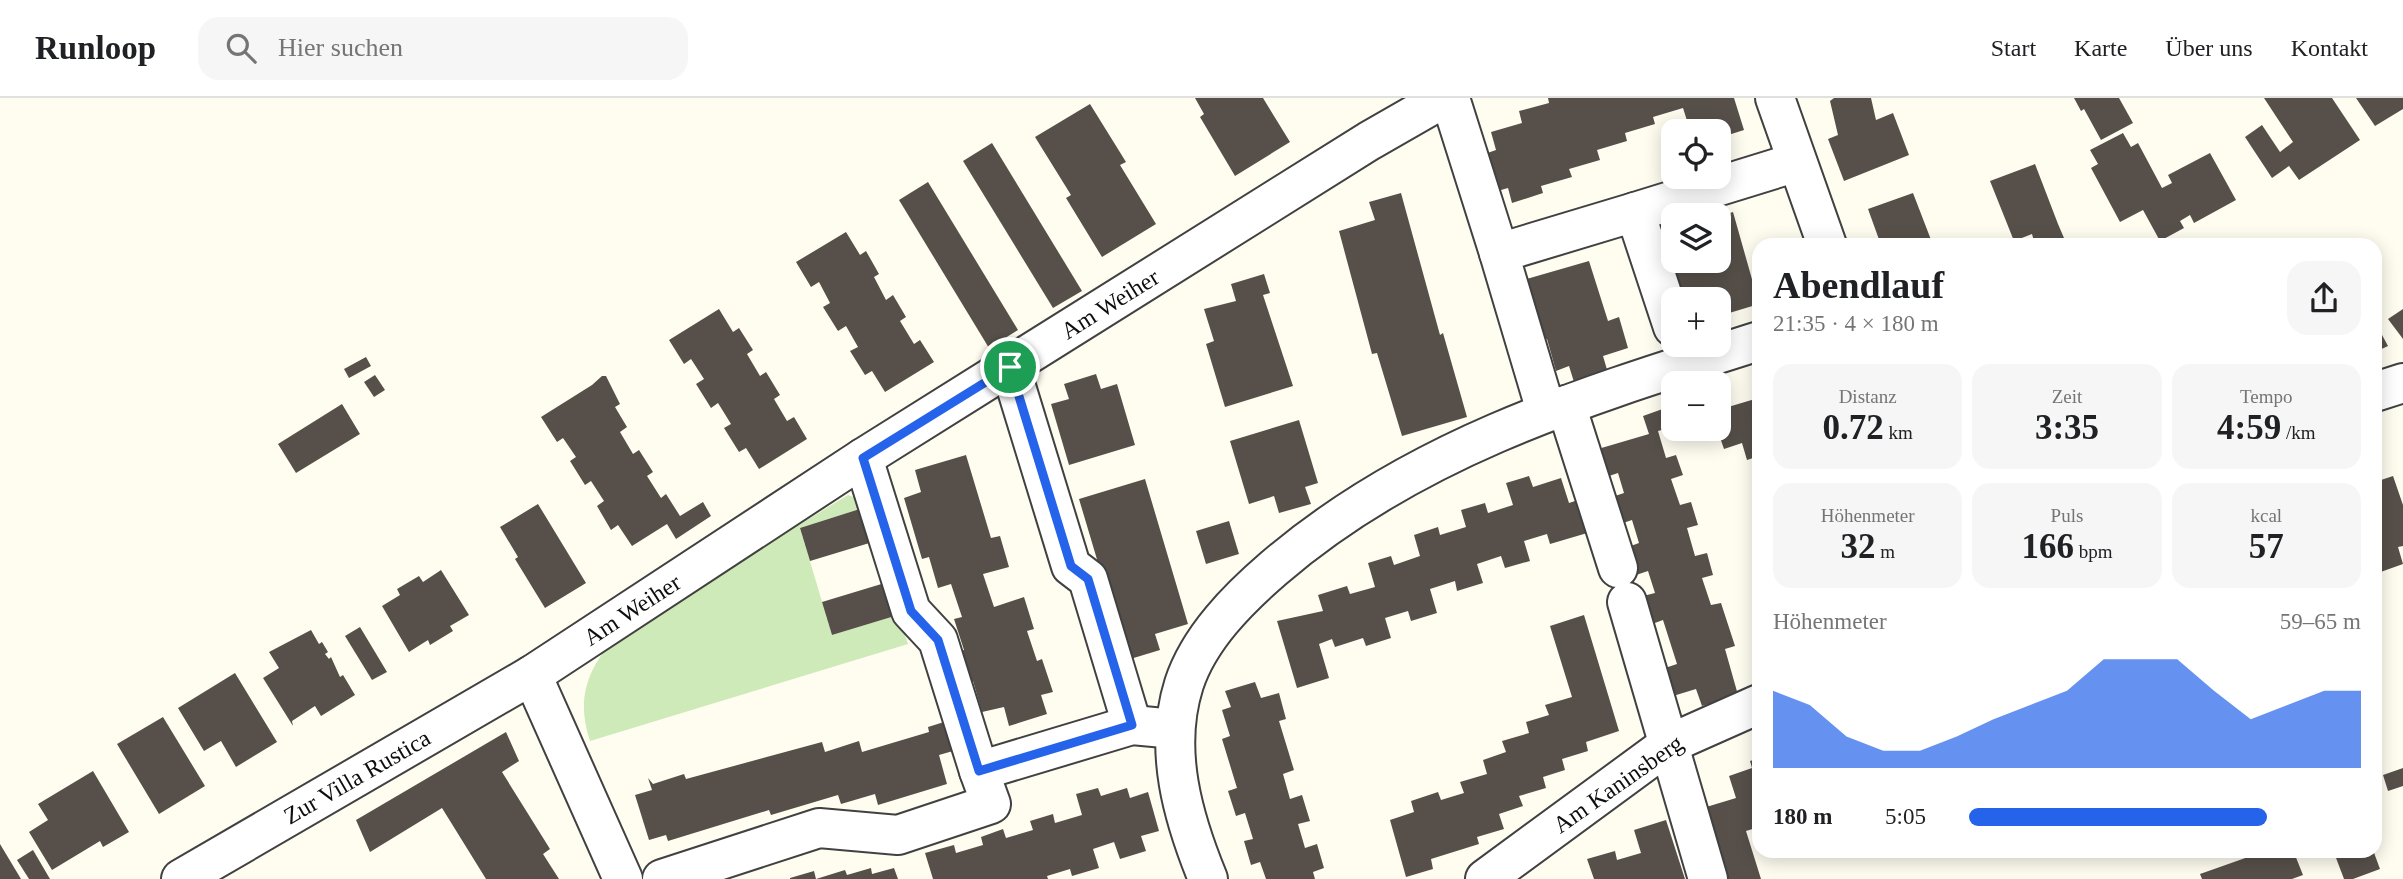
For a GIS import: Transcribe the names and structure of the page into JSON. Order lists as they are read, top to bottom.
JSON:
{
  "streets": {
    "street": ["Am Weiher", "Zur Villa Rustica", "Am Kaninsberg"]
  },
  "crossings": [
    ["Am Weiher", "Zur Villa Rustica"]
  ],
  "page": {
    "header": "Runloop",
    "search": "Hier suchen",
    "nav": [
      "Start",
      "Karte",
      "Über uns",
      "Kontakt"
    ],
    "map_buttons": ["+", "−"],
    "heading": ["Abendlauf", "21:35 · 4 × 180 m"],
    "stats": [
      ["Distanz", "0.72 km"],
      ["Zeit", "3:35"],
      ["Tempo", "4:59 /km"],
      ["Höhenmeter", "32 m"],
      ["Puls", "166 bpm"],
      ["kcal", "57"]
    ],
    "chart": ["Höhenmeter", "59–65 m"],
    "list": [
      {
        "name": "180 m",
        "note": "5:05"
      }
    ]
  }
}
